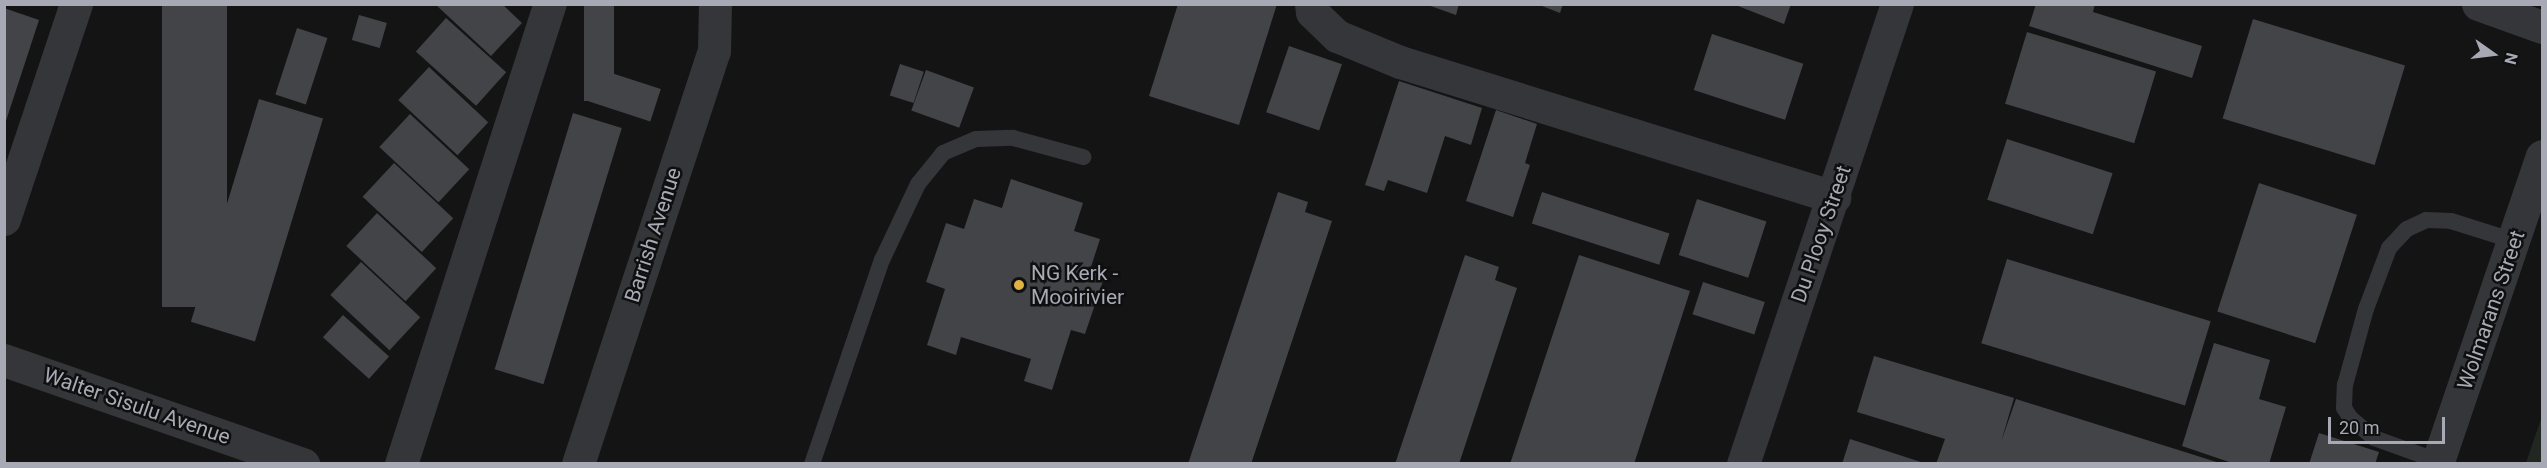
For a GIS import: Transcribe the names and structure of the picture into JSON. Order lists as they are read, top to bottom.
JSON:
{
  "streets": {
    "street": [
      "Du Plooy Street",
      "Barrish Avenue",
      "Wolmarans Street",
      "Walter Sisulu Avenue"
    ]
  },
  "places": ["NG Kerk - Mooirivier"],
  "scale_bar": "20 m",
  "north": "right"
}
